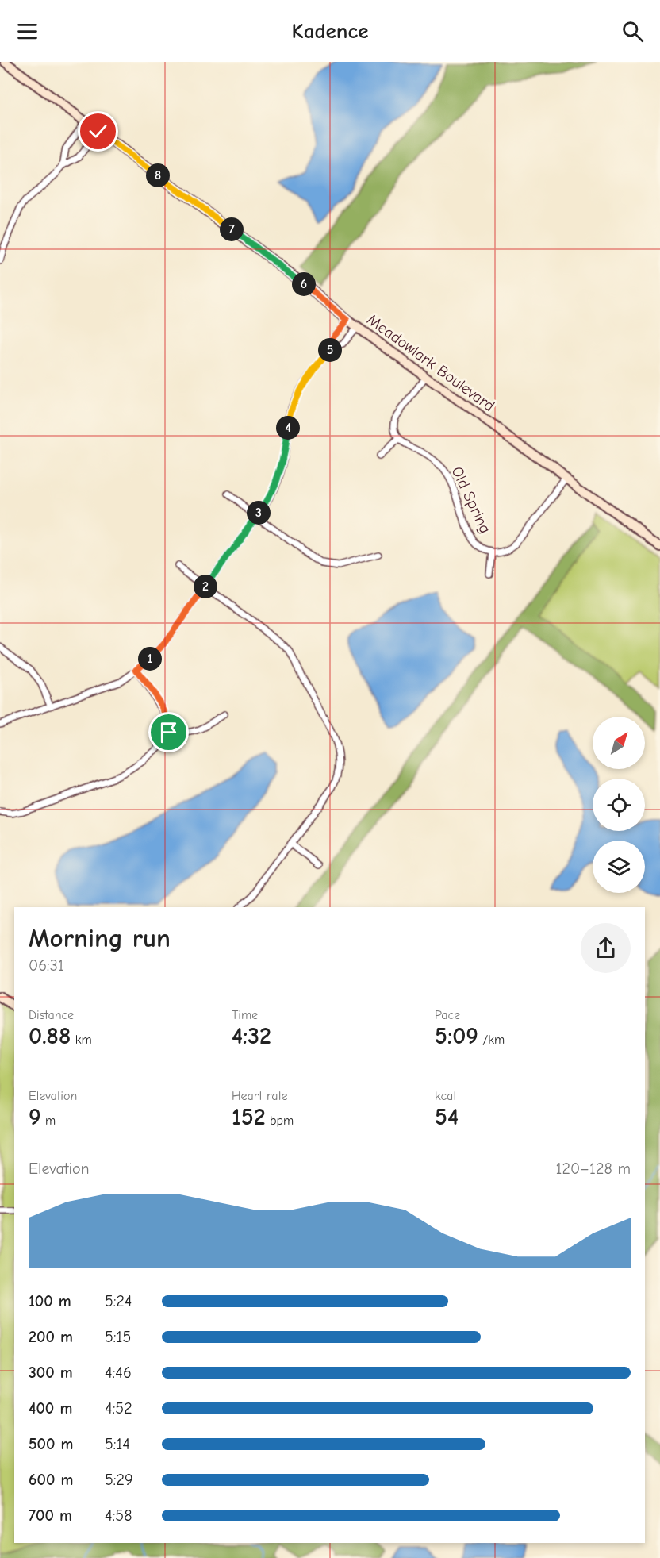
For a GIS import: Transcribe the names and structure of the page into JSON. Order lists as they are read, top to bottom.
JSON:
{
  "streets": {
    "street": ["Meadowlark Boulevard", "Old Spring"]
  },
  "crossings": [
    ["Meadowlark Boulevard", "Old Spring"]
  ],
  "north": "top right",
  "page": {
    "header": "Kadence",
    "pins": [
      "8",
      "7",
      "6",
      "5",
      "4",
      "3",
      "2",
      "1"
    ],
    "heading": ["Morning run", "06:31"],
    "stats": [
      ["Distance", "0.88 km"],
      ["Time", "4:32"],
      ["Pace", "5:09 /km"],
      ["Elevation", "9 m"],
      ["Heart rate", "152 bpm"],
      ["kcal", "54"]
    ],
    "chart": ["Elevation", "120–128 m"],
    "list": [
      {
        "name": "100 m",
        "note": "5:24"
      },
      {
        "name": "200 m",
        "note": "5:15"
      },
      {
        "name": "300 m",
        "note": "4:46"
      },
      {
        "name": "400 m",
        "note": "4:52"
      },
      {
        "name": "500 m",
        "note": "5:14"
      },
      {
        "name": "600 m",
        "note": "5:29"
      },
      {
        "name": "700 m",
        "note": "4:58"
      }
    ]
  }
}
